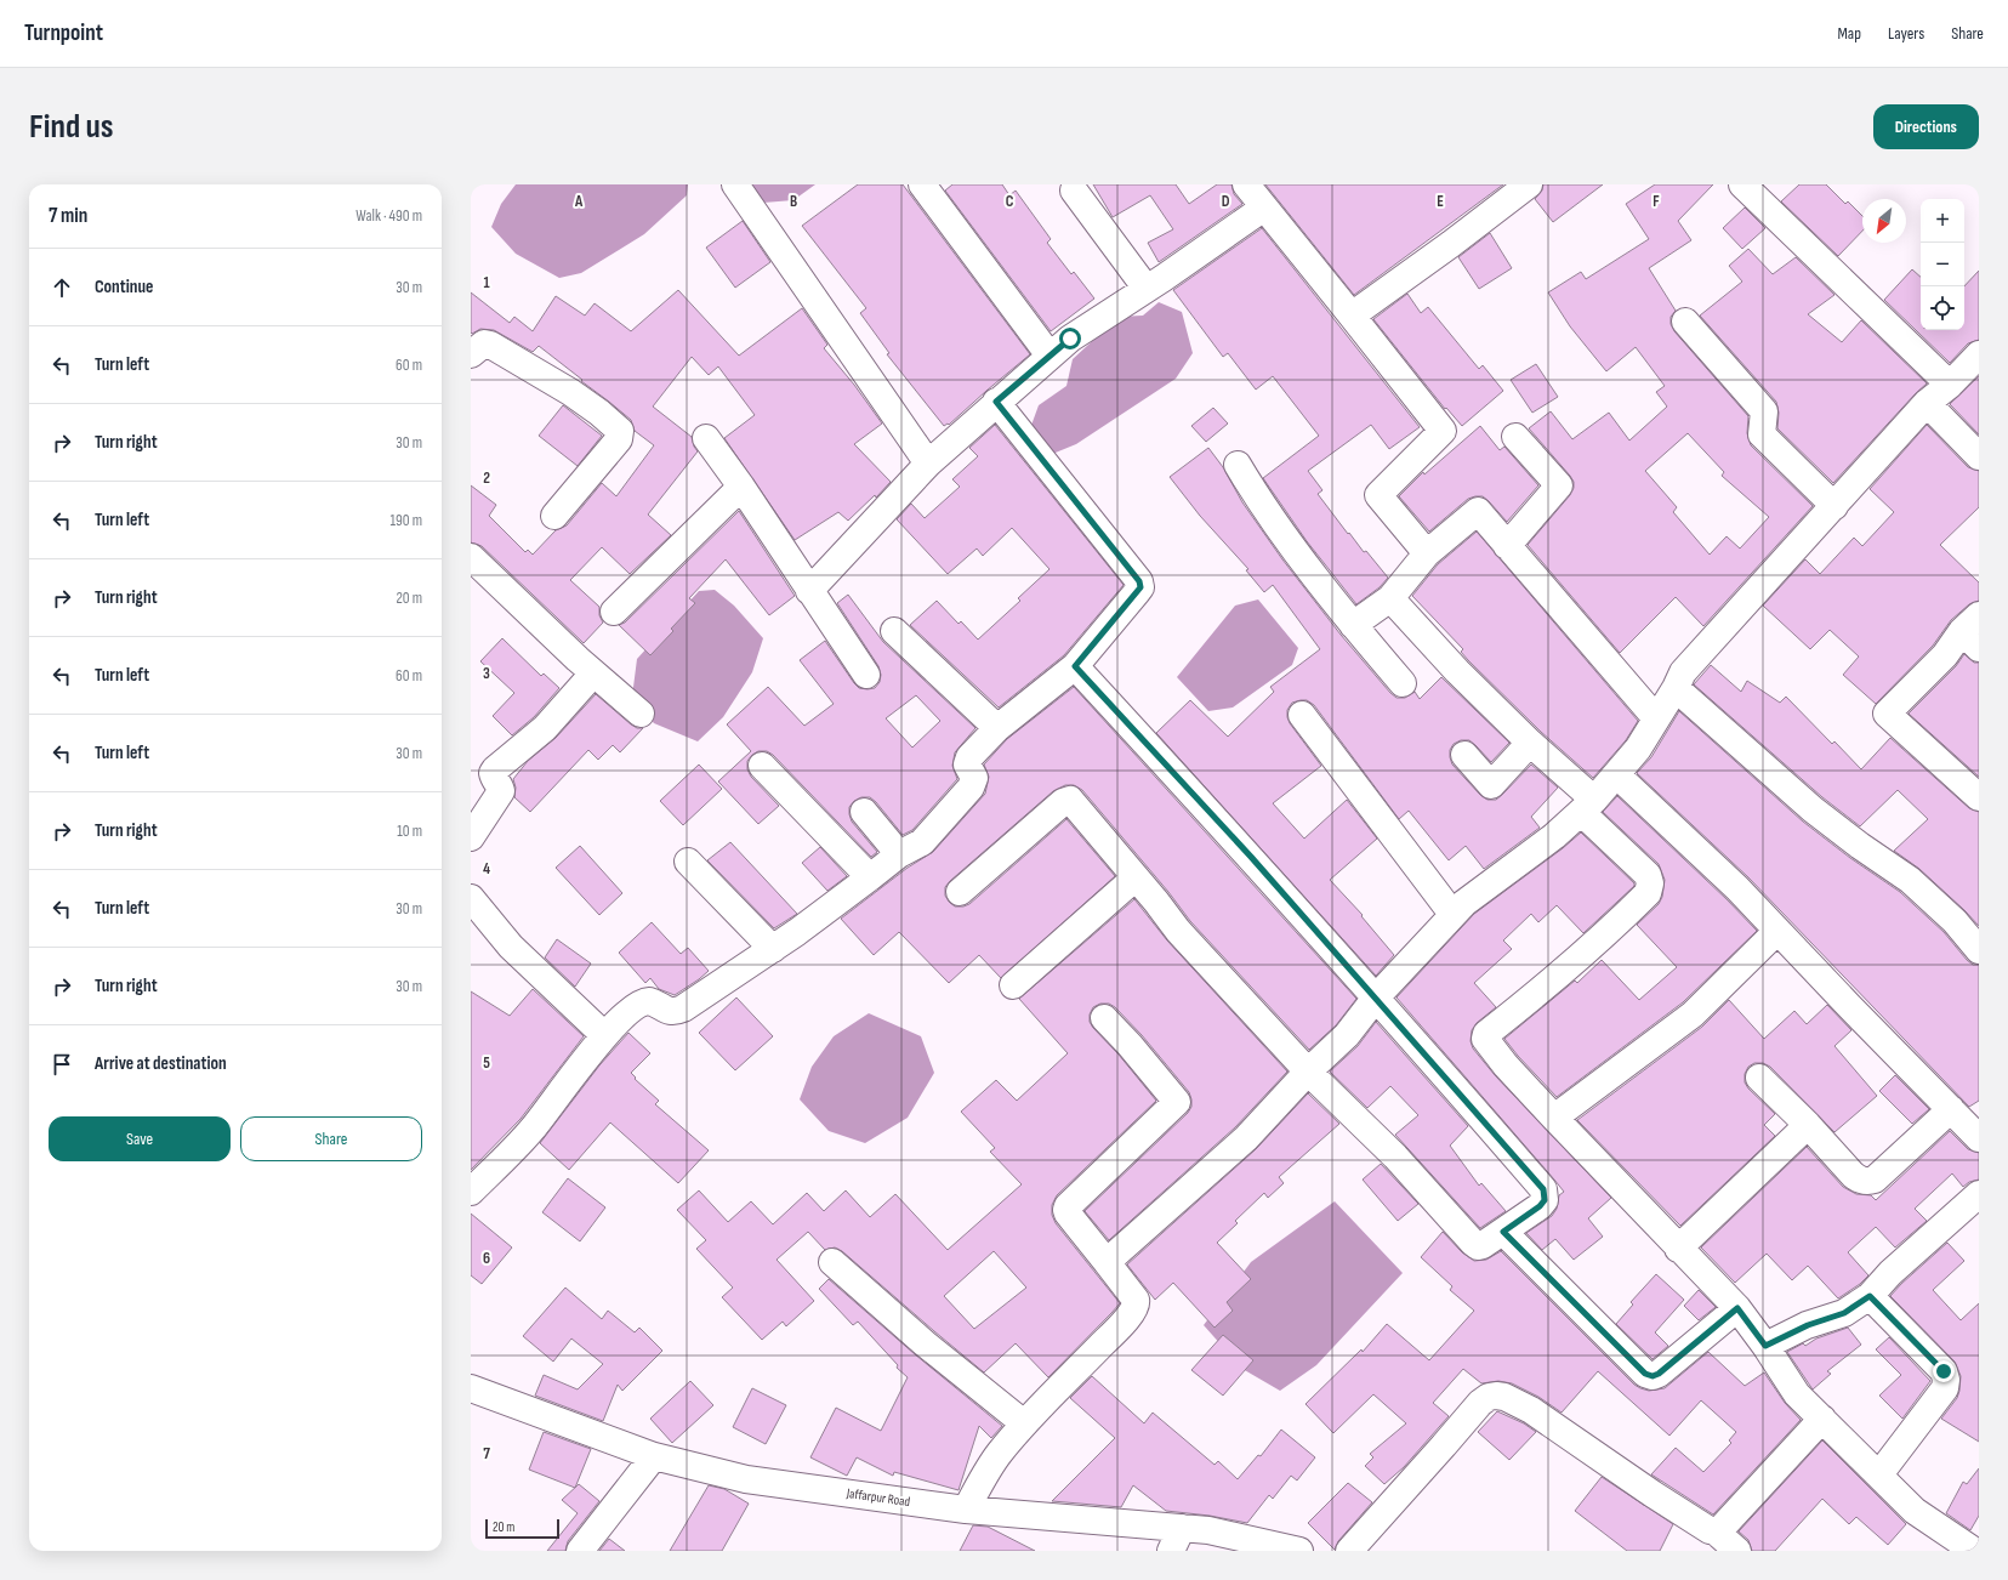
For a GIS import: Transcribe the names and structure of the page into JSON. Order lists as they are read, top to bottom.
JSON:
{
  "streets": {
    "street": ["Jaffarpur Road"]
  },
  "scale_bar": "20 m",
  "north": "bottom left",
  "page": {
    "header": "Turnpoint",
    "nav": ["Map", "Layers", "Share"],
    "buttons": [
      "Directions",
      ["Save", "Share"]
    ],
    "title": "Find us",
    "heading": ["7 min", "Walk · 490 m"],
    "map_buttons": ["+", "−"],
    "list": [
      ["Continue", "30 m"],
      ["Turn left", "60 m"],
      ["Turn right", "30 m"],
      ["Turn left", "190 m"],
      ["Turn right", "20 m"],
      ["Turn left", "60 m"],
      ["Turn left", "30 m"],
      ["Turn right", "10 m"],
      ["Turn left", "30 m"],
      ["Turn right", "30 m"],
      "Arrive at destination"
    ],
    "scale": "20 m"
  },
  "grid": {
    "columns": [
      "A",
      "B",
      "C",
      "D",
      "E",
      "F"
    ],
    "rows": [
      "1",
      "2",
      "3",
      "4",
      "5",
      "6",
      "7"
    ]
  }
}
